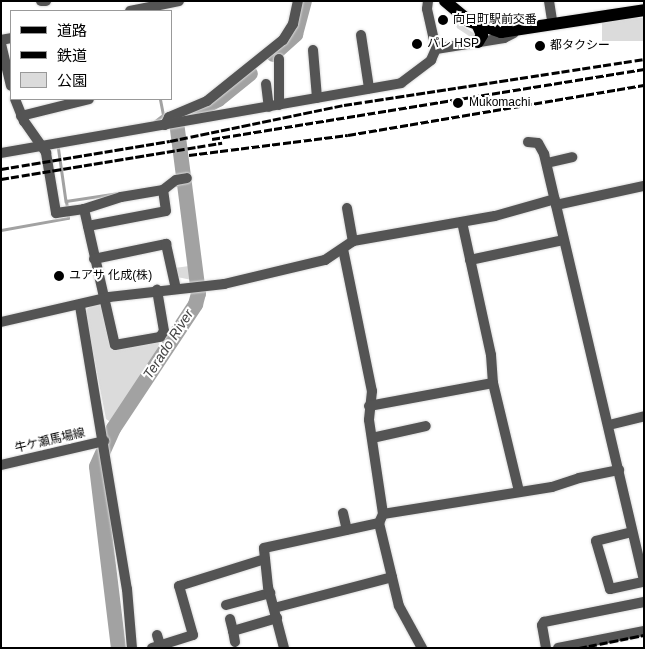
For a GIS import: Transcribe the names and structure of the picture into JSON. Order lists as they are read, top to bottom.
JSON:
{
  "streets": {
    "street": ["牛ケ瀬馬場線"]
  },
  "water": ["Terado River"],
  "places": [
    "向日町駅前交番",
    "パレ HSP",
    "都タクシー",
    "Mukomachi",
    "ユアサ 化成(株)"
  ],
  "legend": ["道路", "鉄道", "公園"]
}
